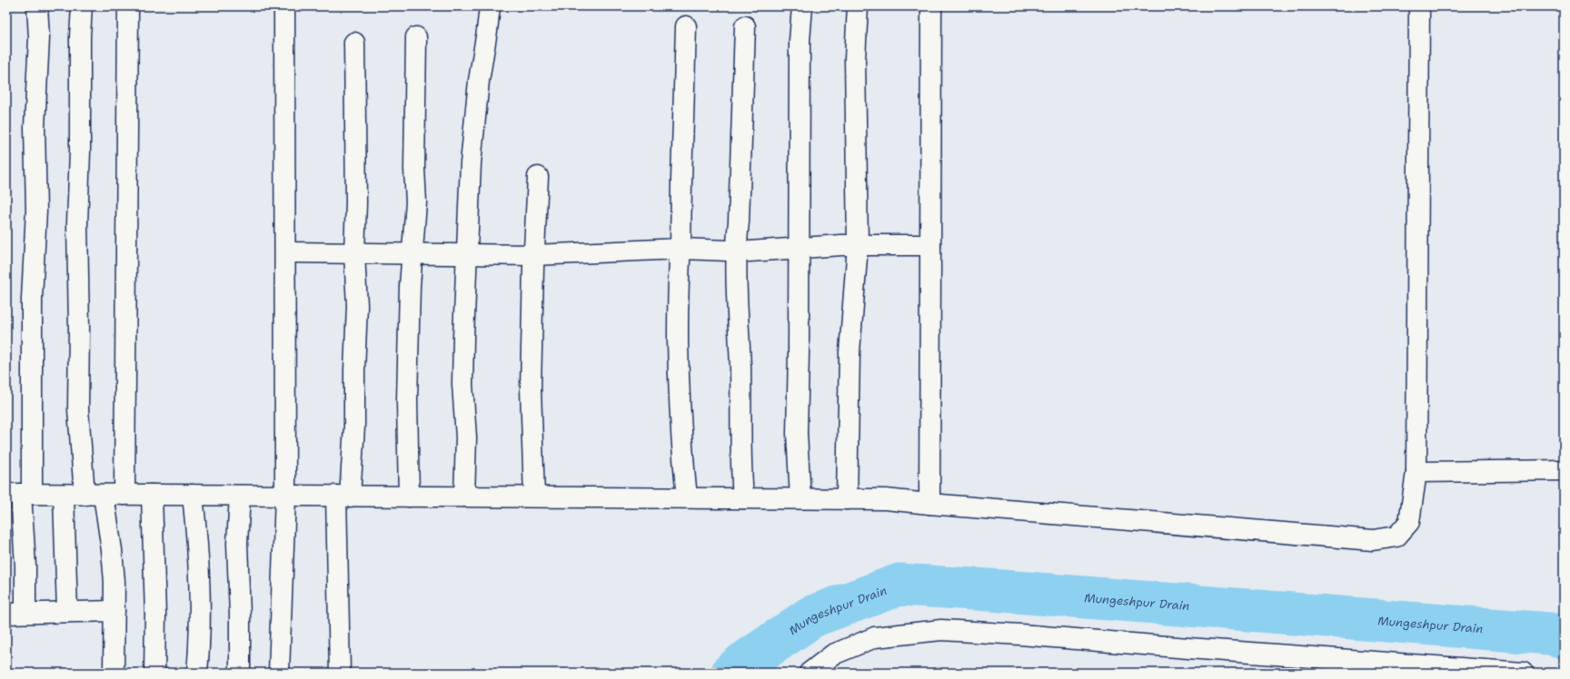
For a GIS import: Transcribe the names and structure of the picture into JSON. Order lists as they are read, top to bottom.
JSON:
{
  "water": ["Mungeshpur Drain"]
}
